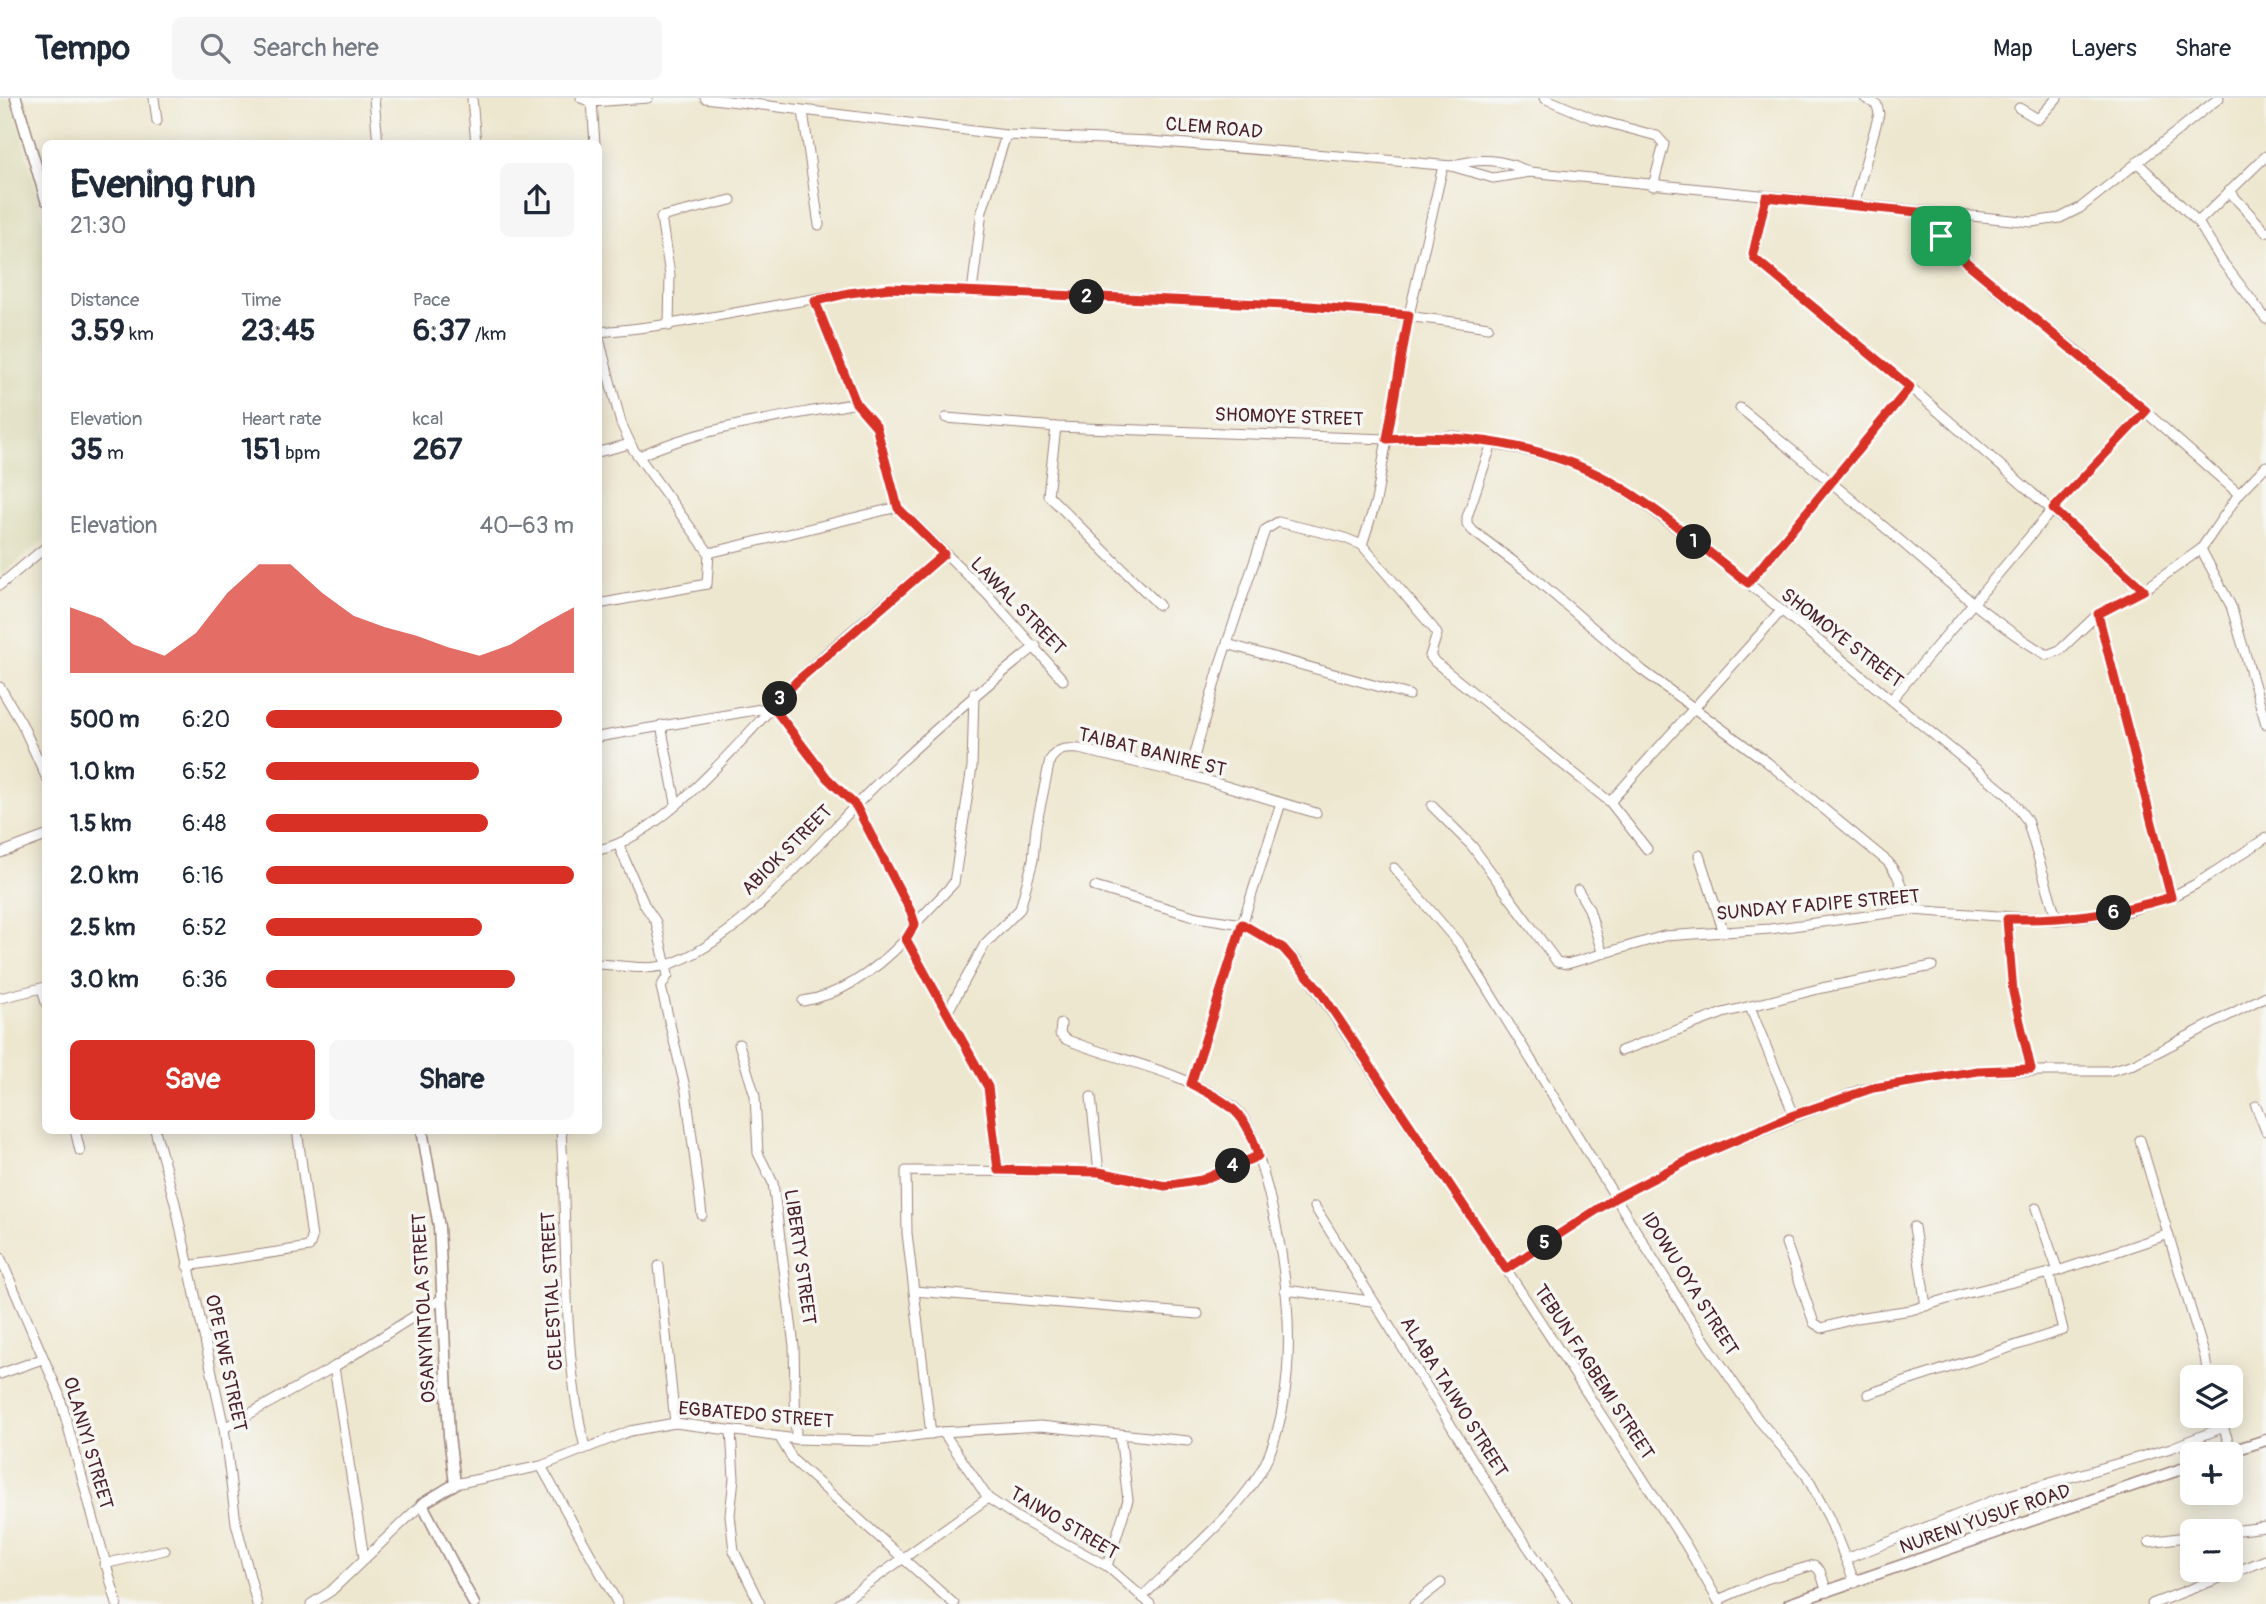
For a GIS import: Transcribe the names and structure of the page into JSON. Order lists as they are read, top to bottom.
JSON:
{
  "streets": {
    "street": [
      "CLEM ROAD",
      "SHOMOYE STREET",
      "LAWAL STREET",
      "TAIBAT BANIRE ST",
      "ABIOK STREET",
      "SUNDAY FADIPE STREET",
      "LIBERTY STREET",
      "IDOWU OYA STREET",
      "CELESTIAL STREET",
      "OSANYINTOLA STREET",
      "OPE EWE STREET",
      "TEBUN FAGBEMI STREET",
      "ALABA TAIWO STREET",
      "EGBATEDO STREET",
      "OLANIYI STREET",
      "NURENI YUSUF ROAD",
      "TAIWO STREET"
    ]
  },
  "crossings": [
    ["SHOMOYE STREET", "SUNDAY FADIPE STREET"],
    ["LAWAL STREET", "ABIOK STREET"],
    ["LIBERTY STREET", "EGBATEDO STREET"],
    ["IDOWU OYA STREET", "NURENI YUSUF ROAD"],
    ["CELESTIAL STREET", "EGBATEDO STREET"],
    ["OSANYINTOLA STREET", "EGBATEDO STREET"],
    ["EGBATEDO STREET", "TAIWO STREET"]
  ],
  "page": {
    "header": "Tempo",
    "search": "Search here",
    "nav": ["Map", "Layers", "Share"],
    "heading": ["Evening run", "21:30"],
    "stats": [
      ["Distance", "3.59 km"],
      ["Time", "23:45"],
      ["Pace", "6:37 /km"],
      ["Elevation", "35 m"],
      ["Heart rate", "151 bpm"],
      ["kcal", "267"]
    ],
    "pins": [
      "2",
      "1",
      "3",
      "6",
      "4",
      "5"
    ],
    "chart": ["Elevation", "40–63 m"],
    "list": [
      {
        "name": "500 m",
        "note": "6:20"
      },
      {
        "name": "1.0 km",
        "note": "6:52"
      },
      {
        "name": "1.5 km",
        "note": "6:48"
      },
      {
        "name": "2.0 km",
        "note": "6:16"
      },
      {
        "name": "2.5 km",
        "note": "6:52"
      },
      {
        "name": "3.0 km",
        "note": "6:36"
      }
    ],
    "buttons": ["Save", "Share"],
    "map_buttons": ["+", "−"]
  }
}
